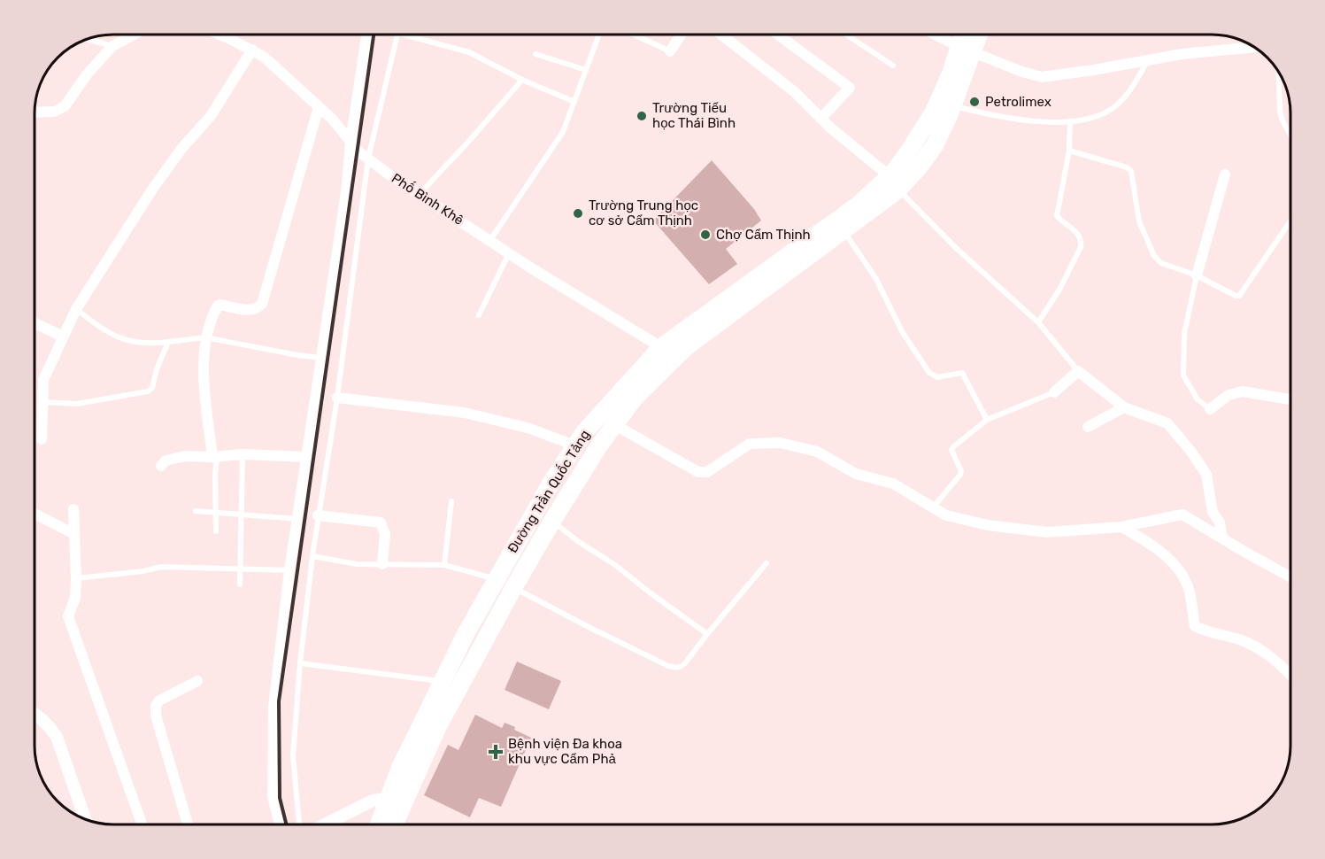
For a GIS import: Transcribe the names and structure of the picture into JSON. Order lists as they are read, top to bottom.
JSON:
{
  "streets": {
    "highway": ["Đường Trần Quốc Tảng"],
    "street": ["Phố Bình Khê"]
  },
  "crossings": [
    ["Phố Bình Khê", "Đường Trần Quốc Tảng"]
  ],
  "places": {
    "other": [
      "Petrolimex",
      "Trường Tiểu học Thái Bình",
      "Trường Trung học cơ sở Cẩm Thịnh",
      "Chợ Cẩm Thịnh"
    ],
    "health": ["Bệnh viện Đa khoa khu vực Cẩm Phả"]
  }
}
